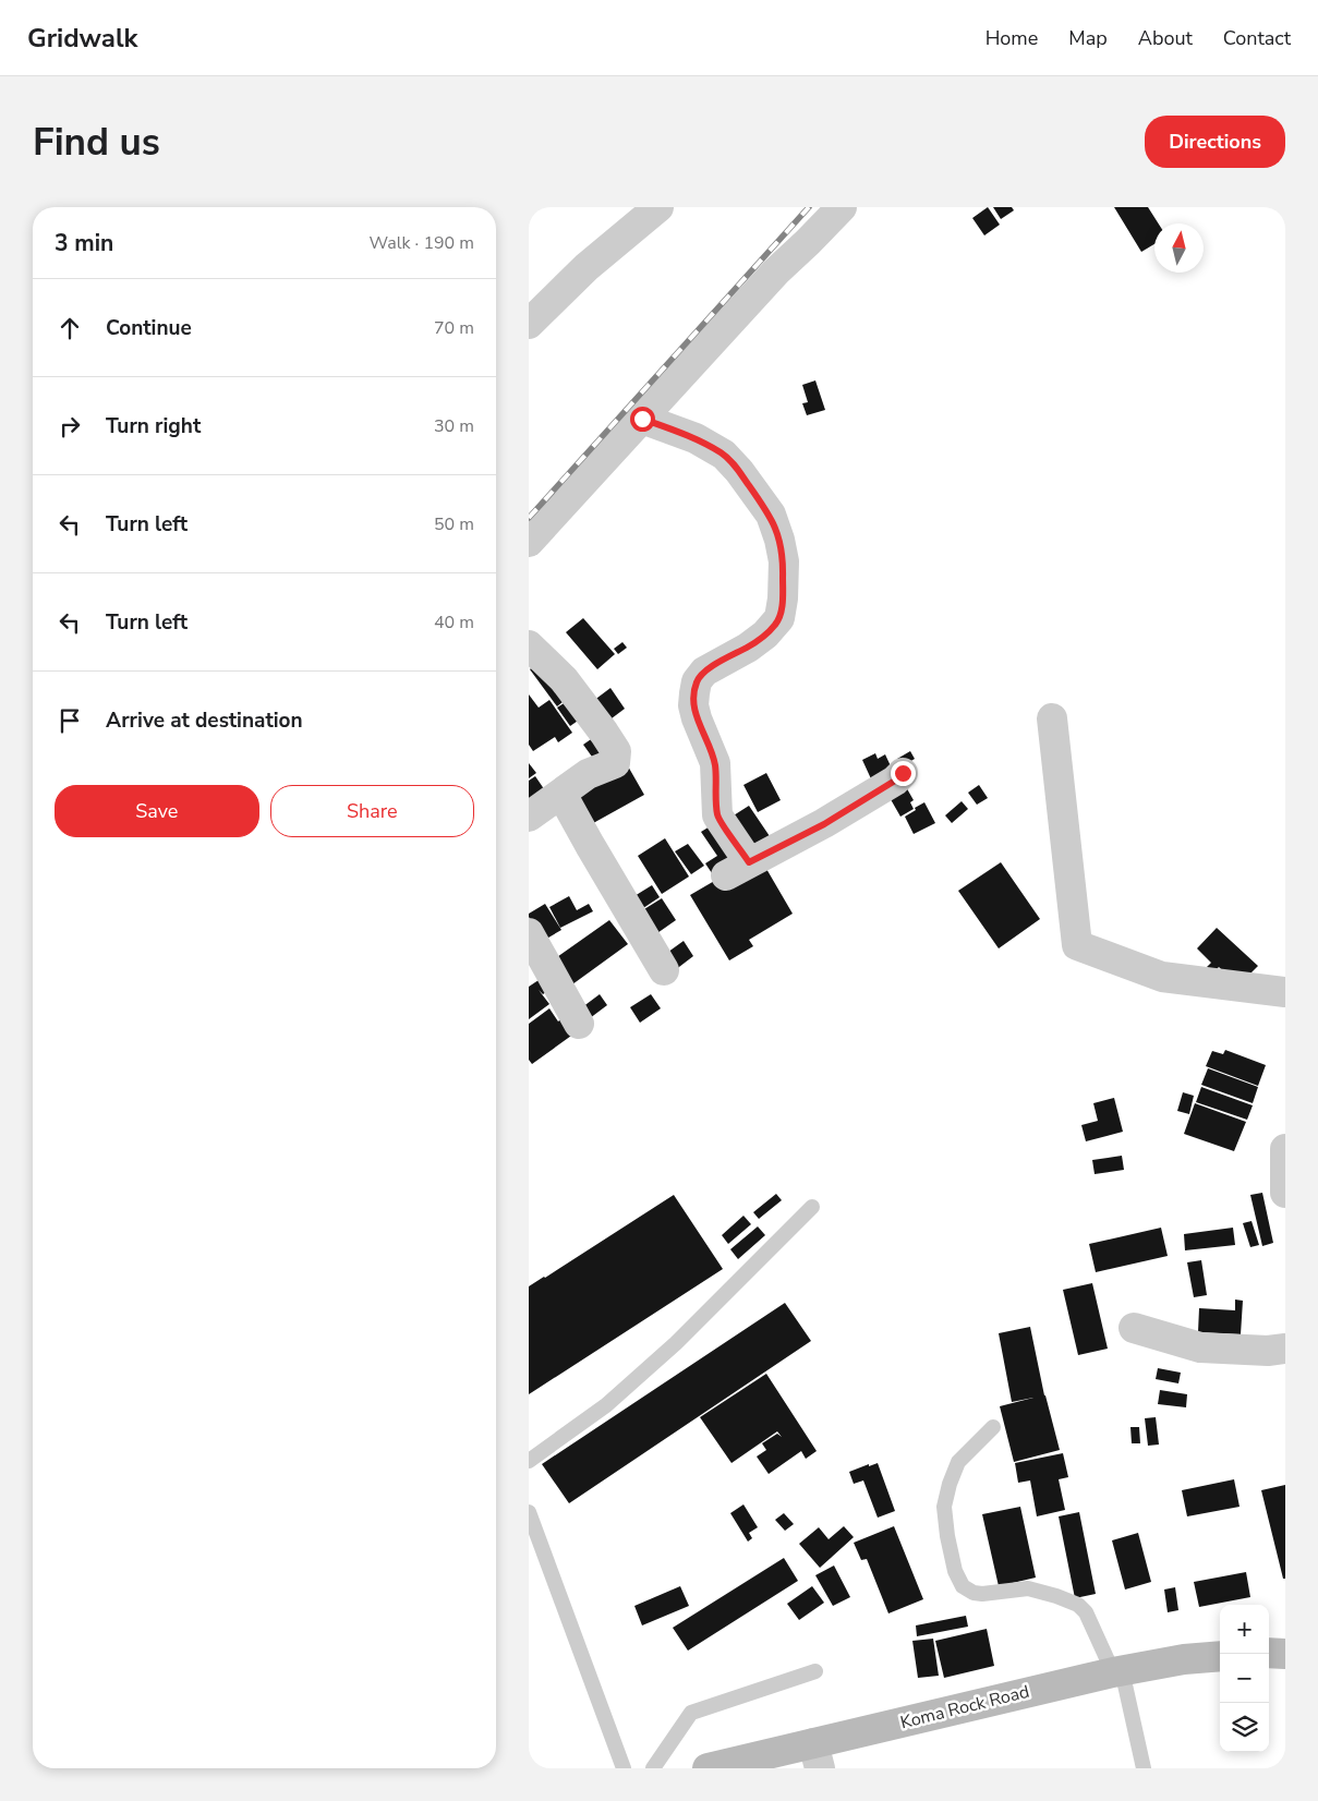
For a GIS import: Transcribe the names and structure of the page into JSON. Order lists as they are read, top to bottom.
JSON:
{
  "streets": {
    "main road": ["Koma Rock Road"]
  },
  "north": "top",
  "page": {
    "header": "Gridwalk",
    "nav": [
      "Home",
      "Map",
      "About",
      "Contact"
    ],
    "buttons": [
      "Directions",
      ["Save", "Share"]
    ],
    "title": "Find us",
    "heading": ["3 min", "Walk · 190 m"],
    "list": [
      ["Continue", "70 m"],
      ["Turn right", "30 m"],
      ["Turn left", "50 m"],
      ["Turn left", "40 m"],
      "Arrive at destination"
    ],
    "map_buttons": ["+", "−"]
  }
}
